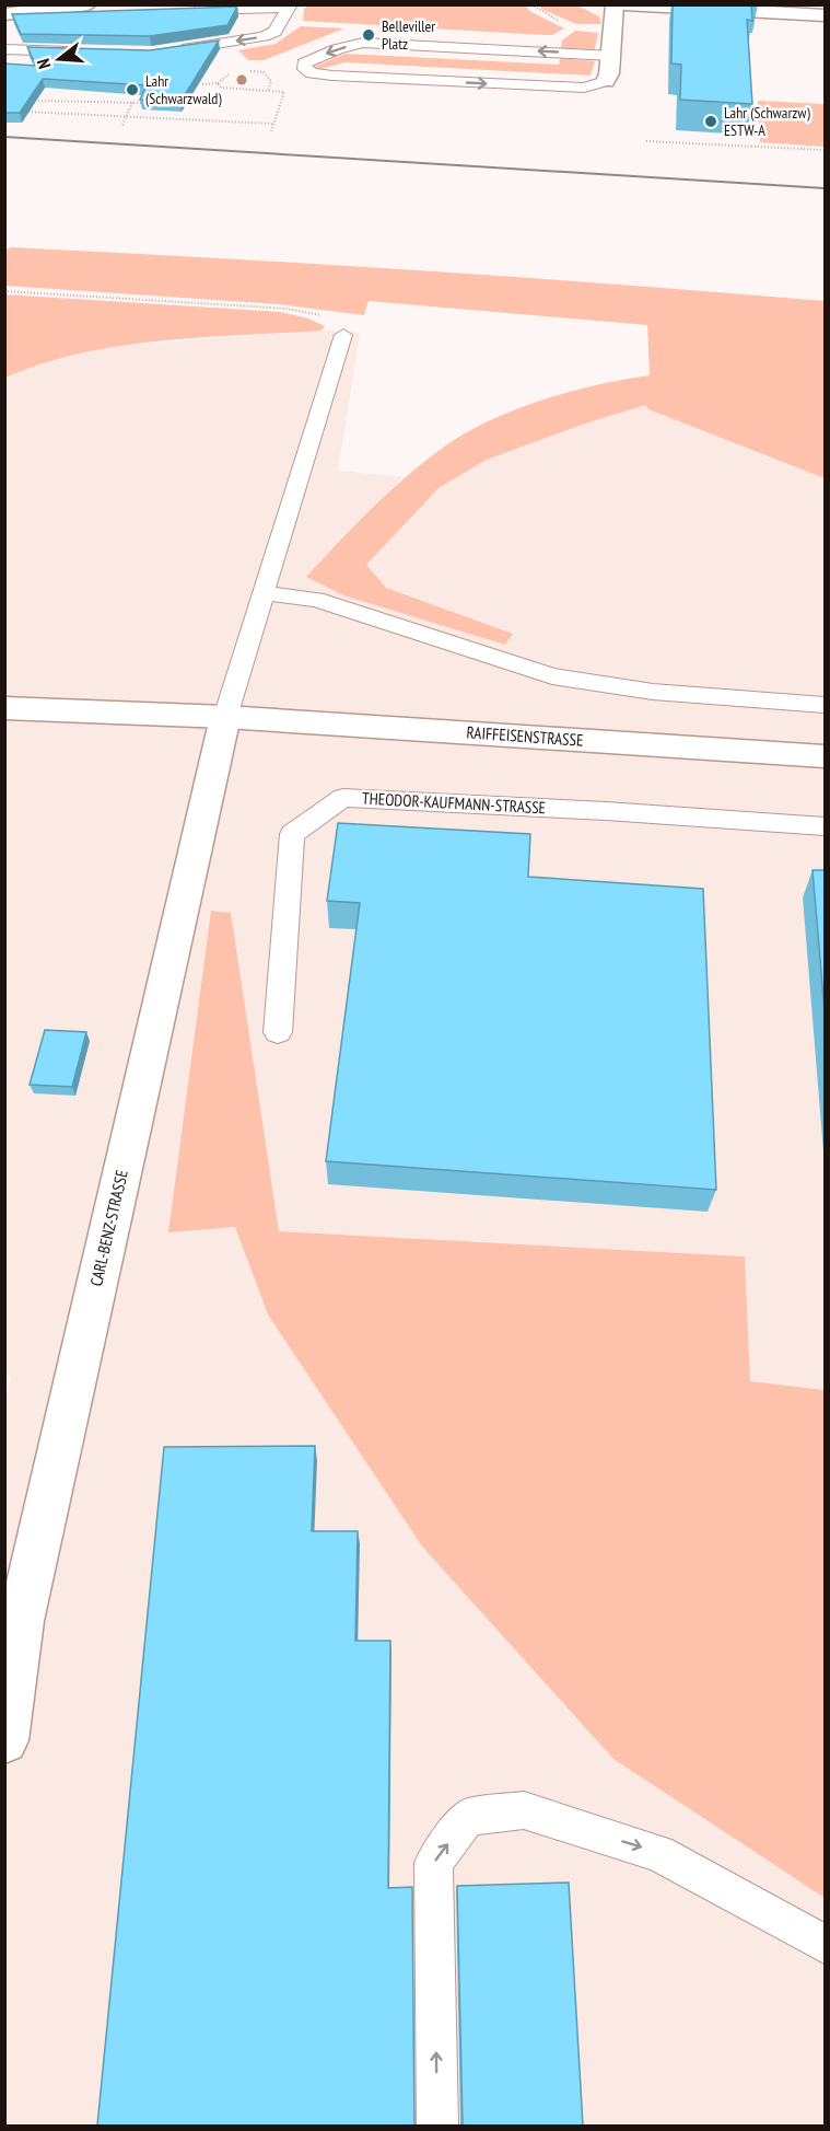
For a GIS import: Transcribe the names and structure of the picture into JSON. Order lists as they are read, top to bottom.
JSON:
{
  "streets": {
    "street": ["RAIFFEISENSTRASSE", "CARL-BENZ-STRASSE"],
    "lane": ["THEODOR-KAUFMANN-STRASSE"]
  },
  "crossings": [
    ["RAIFFEISENSTRASSE", "CARL-BENZ-STRASSE"]
  ],
  "places": ["Belleviller Platz", "Lahr (Schwarzwald)", "Lahr (Schwarzw) ESTW-A"],
  "north": "left"
}
